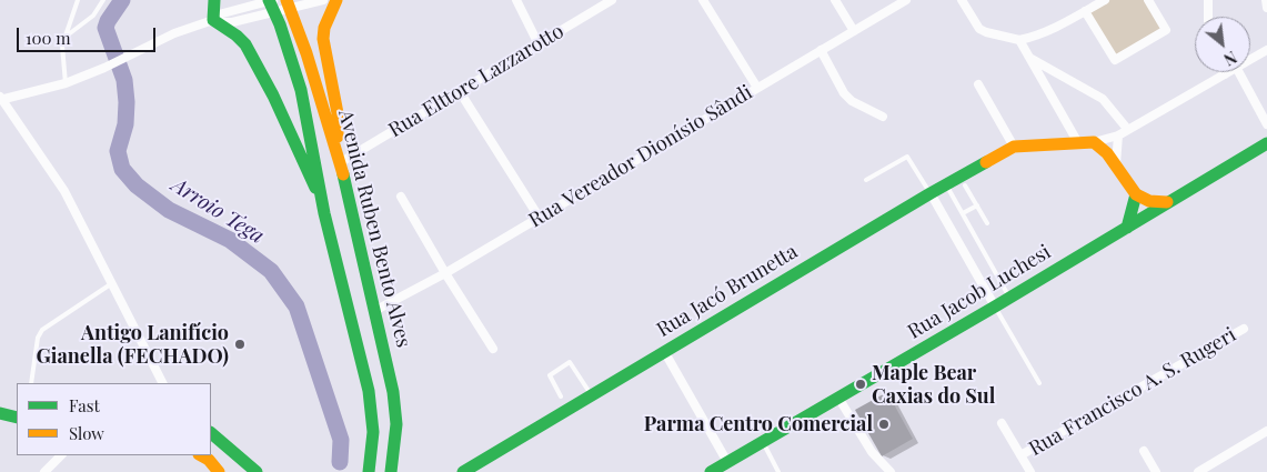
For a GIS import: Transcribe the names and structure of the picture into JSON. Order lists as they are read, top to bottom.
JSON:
{
  "streets": {
    "street": [
      "Rua Elttore Lazzarotto",
      "Rua Vereador Dionísio Sândi",
      "Avenida Ruben Bento Alves",
      "Rua Jacó Brunetta",
      "Rua Jacob Luchesi",
      "Rua Francisco A. S. Rugeri"
    ]
  },
  "crossings": [
    ["Rua Elttore Lazzarotto", "Avenida Ruben Bento Alves"],
    ["Rua Vereador Dionísio Sândi", "Avenida Ruben Bento Alves"]
  ],
  "water": ["Arroio Tega"],
  "places": ["Antigo Lanifício Gianella (FECHADO)", "Maple Bear Caxias do Sul", "Parma Centro Comercial"],
  "legend": ["Fast", "Slow"],
  "scale_bar": "100 m",
  "north": "bottom right"
}
